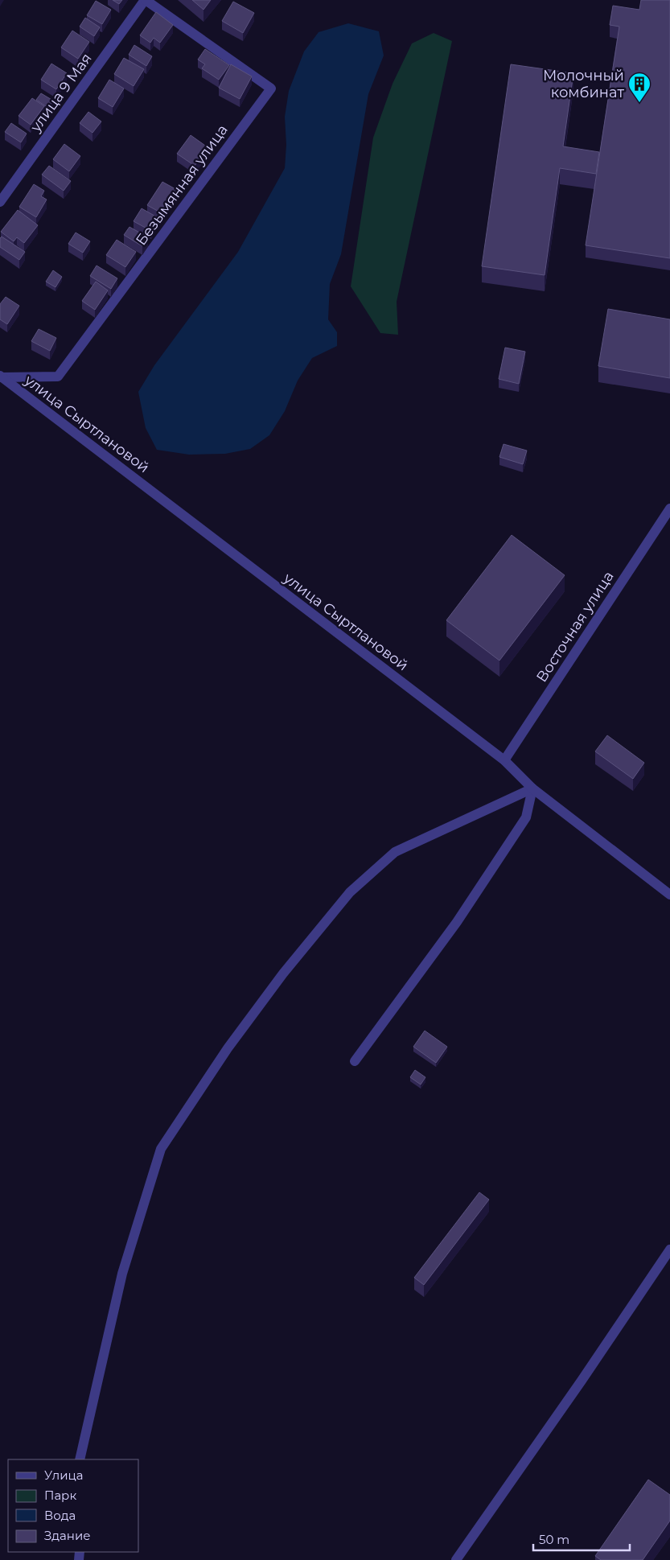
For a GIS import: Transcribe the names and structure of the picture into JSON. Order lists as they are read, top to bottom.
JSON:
{
  "streets": {
    "street": [
      "улица 9 Мая",
      "Безымянная улица",
      "улица Сыртлановой",
      "Восточная улица"
    ]
  },
  "crossings": [
    ["улица 9 Мая", "Безымянная улица"],
    ["Безымянная улица", "улица Сыртлановой"],
    ["улица Сыртлановой", "Восточная улица"]
  ],
  "places": {
    "building": ["Молочный комбинат"]
  },
  "legend": [
    "Улица",
    "Парк",
    "Вода",
    "Здание"
  ],
  "scale_bar": "50 m"
}
